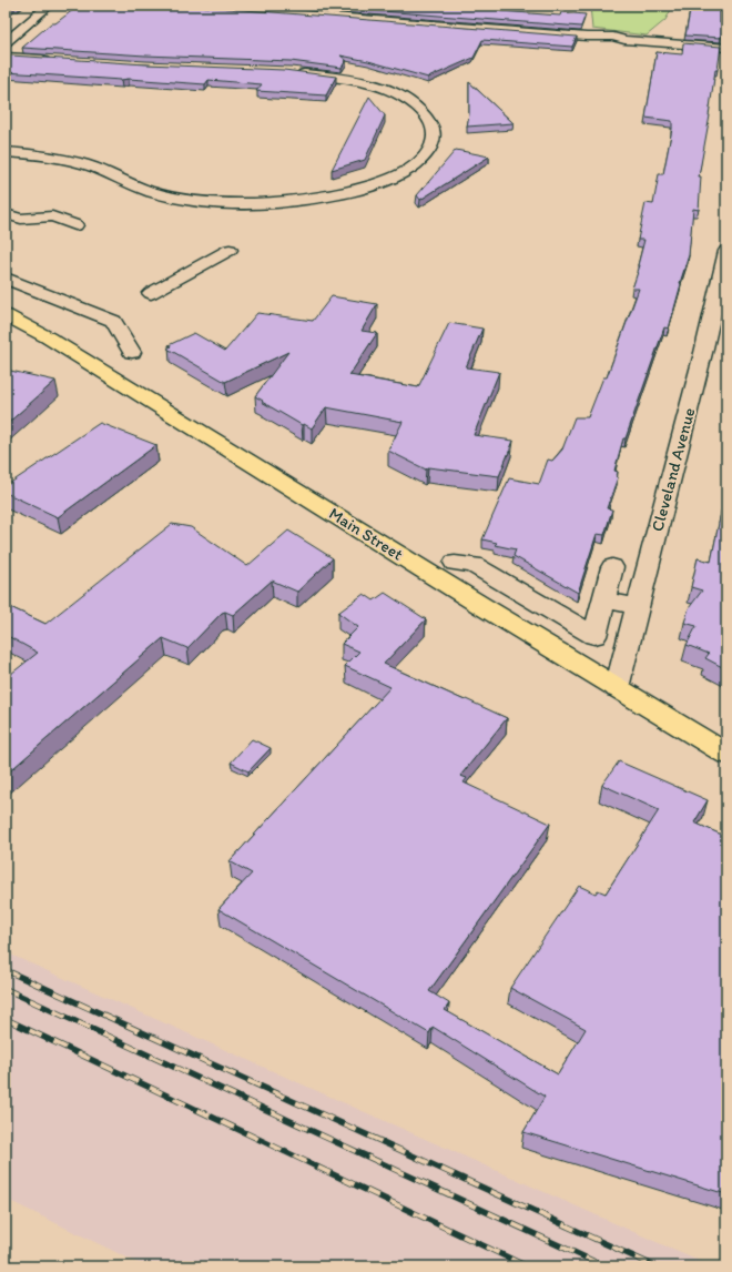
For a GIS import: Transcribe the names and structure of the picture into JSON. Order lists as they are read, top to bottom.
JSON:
{
  "streets": {
    "main road": ["Main Street"],
    "street": ["Cleveland Avenue"]
  },
  "crossings": [
    ["Cleveland Avenue", "Main Street"]
  ]
}
